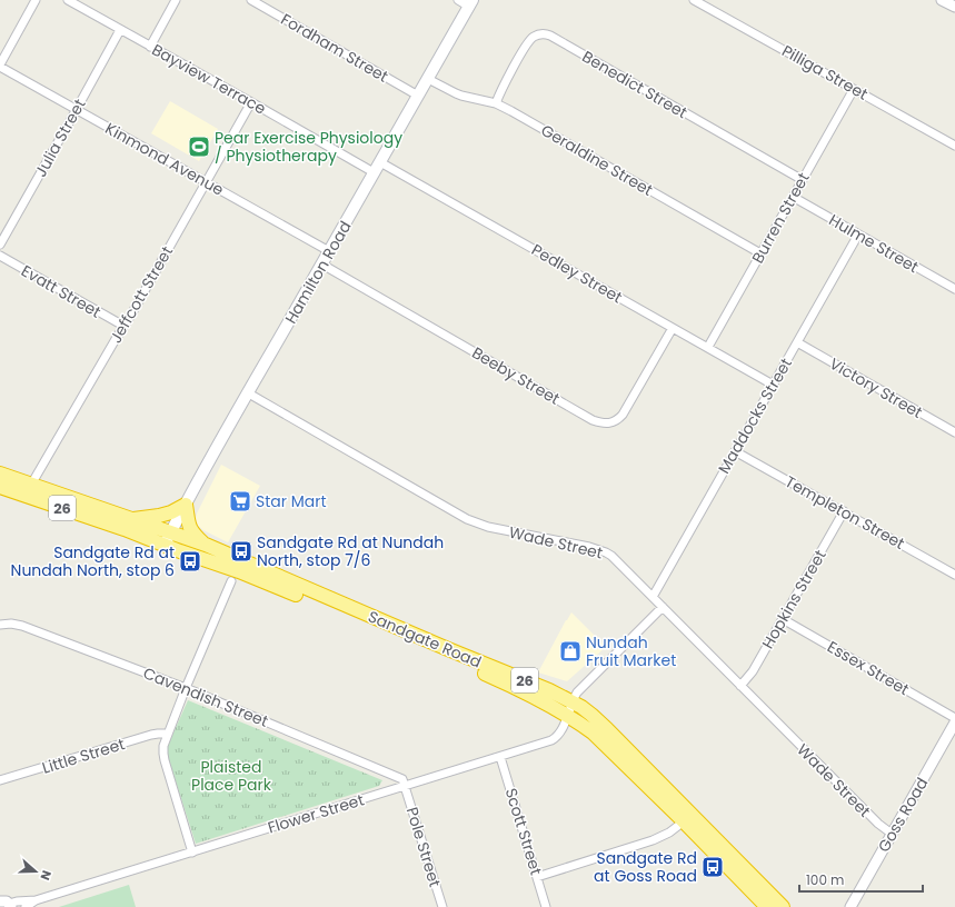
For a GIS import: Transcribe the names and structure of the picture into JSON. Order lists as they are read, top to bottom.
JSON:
{
  "streets": {
    "highway": ["26", "Sandgate Road"],
    "main road": ["Hamilton Road"],
    "street": [
      "Fordham Street",
      "Pilliga Street",
      "Bayview Terrace",
      "Benedict Street",
      "Julia Street",
      "Kinmond Avenue",
      "Geraldine Street",
      "Burren Street",
      "Hulme Street",
      "Pedley Street",
      "Evatt Street",
      "Jeffcott Street",
      "Beeby Street",
      "Victory Street",
      "Maddocks Street",
      "Templeton Street",
      "Wade Street",
      "Hopkins Street",
      "Essex Street",
      "Cavendish Street",
      "Little Street",
      "Flower Street",
      "Goss Road",
      "Scott Street",
      "Pole Street"
    ]
  },
  "crossings": [
    ["Fordham Street", "Hamilton Road"],
    ["Pilliga Street", "Burren Street"],
    ["Bayview Terrace", "Julia Street"],
    ["Bayview Terrace", "Hamilton Road"],
    ["Bayview Terrace", "Jeffcott Street"],
    ["Benedict Street", "Geraldine Street"],
    ["Benedict Street", "Burren Street"],
    ["Julia Street", "Kinmond Avenue"],
    ["Kinmond Avenue", "Hamilton Road"],
    ["Kinmond Avenue", "Jeffcott Street"],
    ["Geraldine Street", "Burren Street"],
    ["Geraldine Street", "Hamilton Road"],
    ["Burren Street", "Hulme Street"],
    ["Burren Street", "Pedley Street"],
    ["Hulme Street", "Maddocks Street"],
    ["Hamilton Road", "Pedley Street"],
    ["Hamilton Road", "Beeby Street"],
    ["Hamilton Road", "Wade Street"],
    ["Hamilton Road", "Sandgate Road"],
    ["Pedley Street", "Beeby Street"],
    ["Pedley Street", "Maddocks Street"],
    ["Evatt Street", "Jeffcott Street"],
    ["Jeffcott Street", "Sandgate Road"],
    ["Victory Street", "Maddocks Street"],
    ["Maddocks Street", "Templeton Street"],
    ["Maddocks Street", "Wade Street"],
    ["Templeton Street", "Hopkins Street"],
    ["Wade Street", "Hopkins Street"],
    ["Wade Street", "Goss Road"],
    ["Hopkins Street", "Essex Street"],
    ["Sandgate Road", "Flower Street"],
    ["Cavendish Street", "Flower Street"],
    ["Cavendish Street", "Pole Street"],
    ["Flower Street", "Scott Street"],
    ["Flower Street", "Pole Street"]
  ],
  "parks": ["Plaisted Place Park"],
  "places": {
    "sports": ["Pear Exercise Physiology / Physiotherapy"],
    "supermarket": ["Star Mart"],
    "bus stop": ["Sandgate Rd at Nundah North, stop 7/6", "Sandgate Rd at Nundah North, stop 6", "Sandgate Rd at Goss Road"],
    "shop": ["Nundah Fruit Market"]
  },
  "scale_bar": "100 m",
  "north": "right"
}
